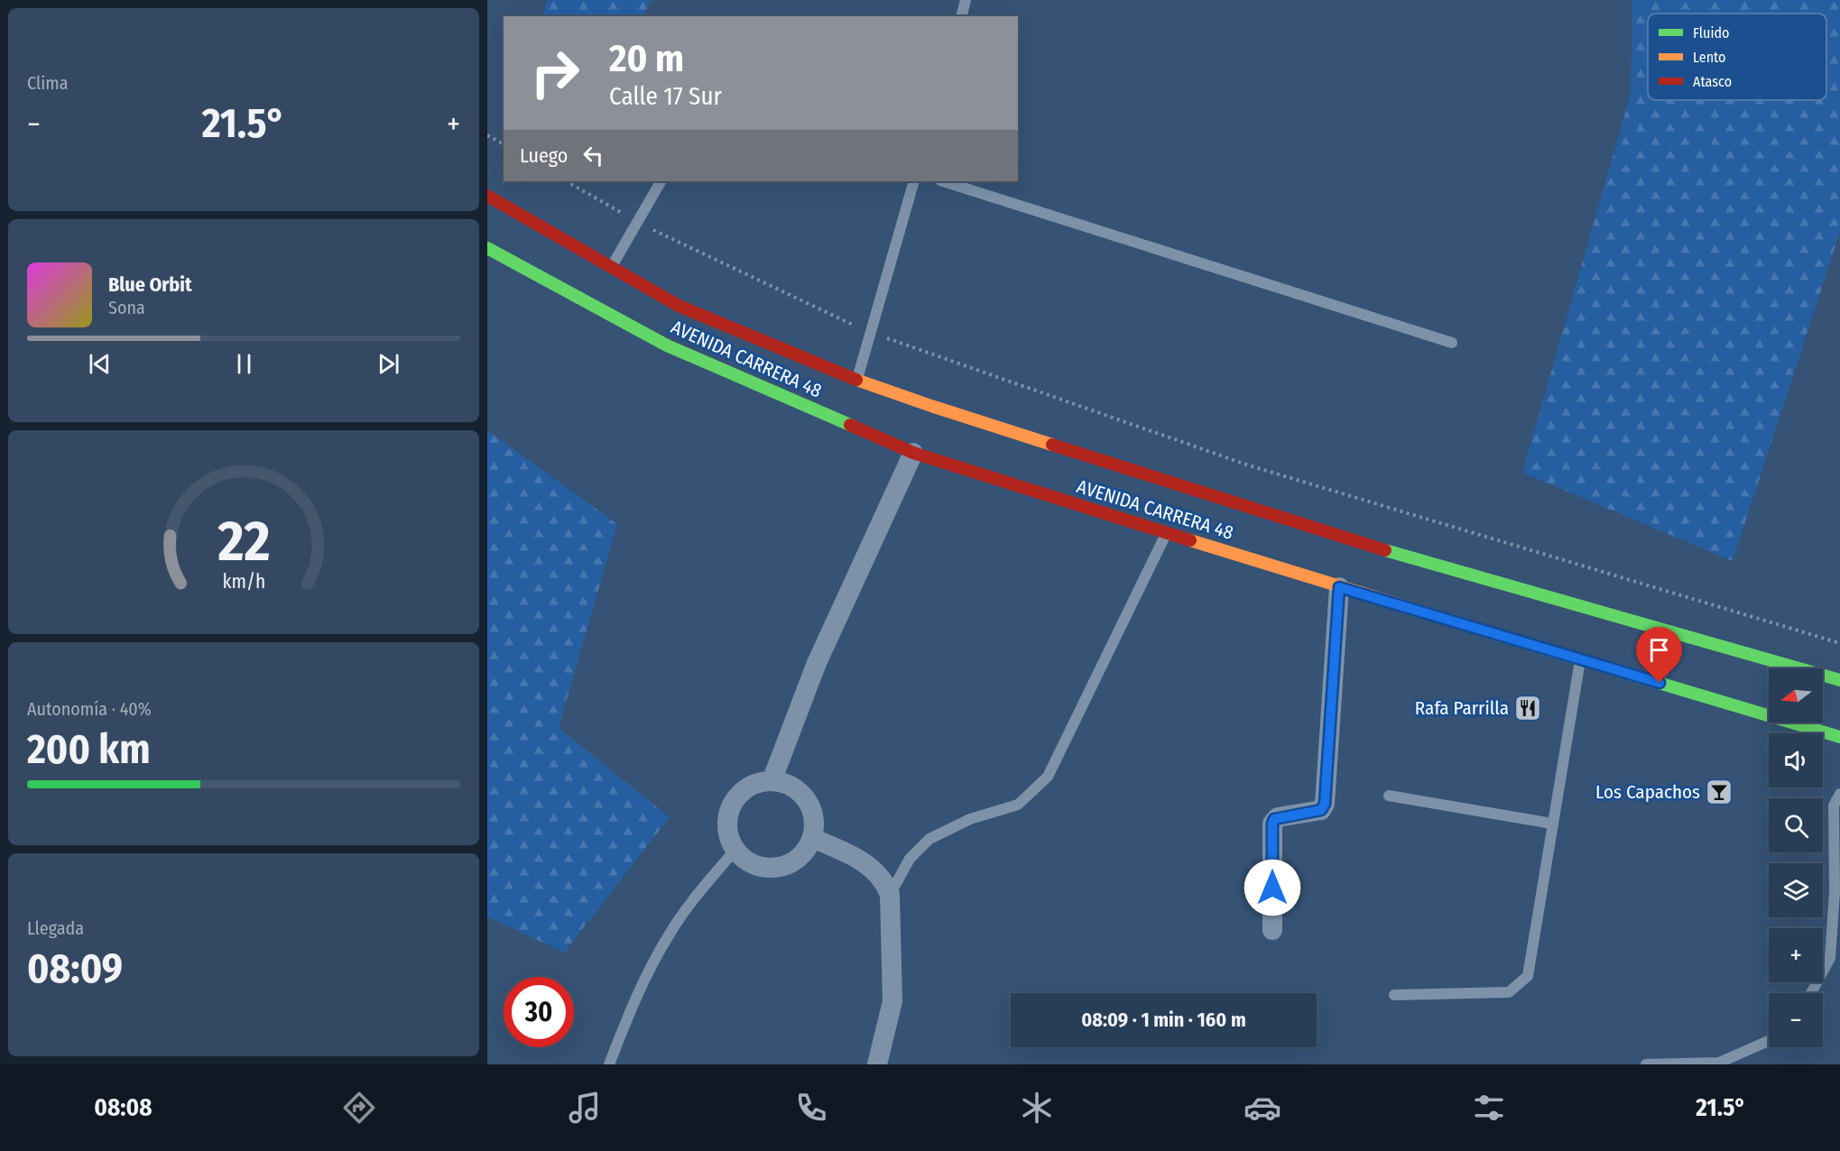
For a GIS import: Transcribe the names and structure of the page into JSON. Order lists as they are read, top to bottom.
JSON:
{
  "streets": {
    "main road": ["AVENIDA CARRERA 48"]
  },
  "places": {
    "restaurant": ["Rafa Parrilla"],
    "bar": ["Los Capachos"]
  },
  "legend": ["Fluido", "Lento", "Atasco"],
  "north": "left",
  "page": {
    "tile": [
      "Clima",
      ["Autonomía · 40%", "200 km"],
      ["Llegada", "08:09"]
    ],
    "turn": ["20 m", "Calle 17 Sur"],
    "heat": ["−", "21.5°", "+"],
    "then": "Luego",
    "song": ["Blue Orbit", "Sona"],
    "map_buttons": ["+", "−"],
    "limit": "30",
    "trip": "08:09 · 1 min · 160 m",
    "tabs": ["08:08", "21.5°"],
    "gauge": ["22", "km/h"]
  }
}
